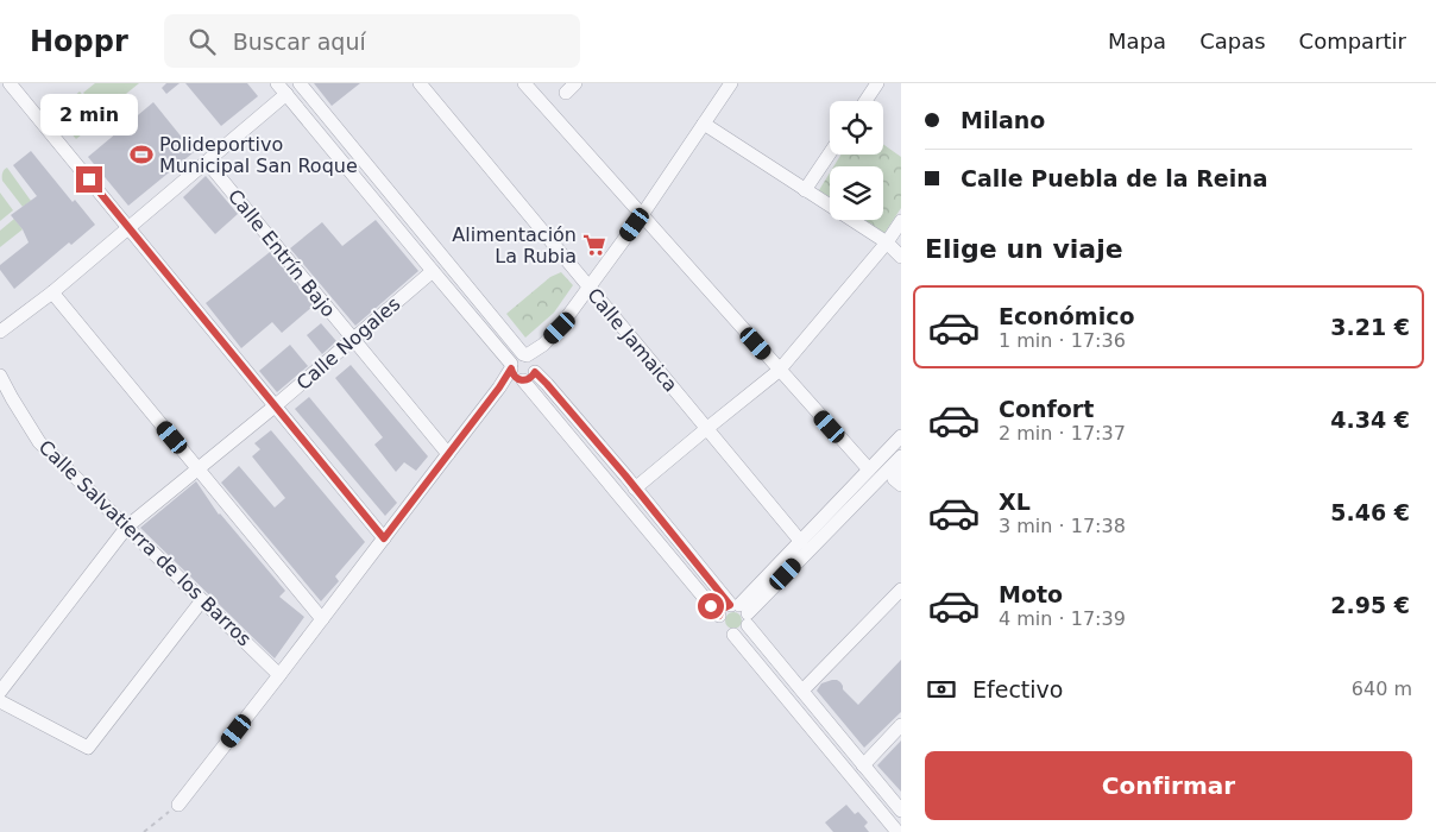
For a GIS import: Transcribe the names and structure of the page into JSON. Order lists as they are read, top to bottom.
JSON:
{
  "streets": {
    "street": [
      "Calle Entrín Bajo",
      "Calle Jamaica",
      "Calle Nogales",
      "Calle Salvatierra de los Barros"
    ]
  },
  "crossings": [
    ["Calle Entrín Bajo", "Calle Nogales"],
    ["Calle Nogales", "Calle Salvatierra de los Barros"]
  ],
  "places": {
    "sports": ["Polideportivo Municipal San Roque"],
    "supermarket": ["Alimentación La Rubia"]
  },
  "page": {
    "header": "Hoppr",
    "search": "Buscar aquí",
    "nav": ["Mapa", "Capas", "Compartir"],
    "banner": ["Milano", "Calle Puebla de la Reina"],
    "bubble": "2 min",
    "heading": "Elige un viaje",
    "list": [
      {
        "name": "Económico",
        "note": "1 min · 17:36",
        "value": "3.21 €"
      },
      {
        "name": "Confort",
        "note": "2 min · 17:37",
        "value": "4.34 €"
      },
      {
        "name": "XL",
        "note": "3 min · 17:38",
        "value": "5.46 €"
      },
      {
        "name": "Moto",
        "note": "4 min · 17:39",
        "value": "2.95 €"
      }
    ],
    "pay": ["Efectivo", "640 m"],
    "buttons": "Confirmar"
  }
}
